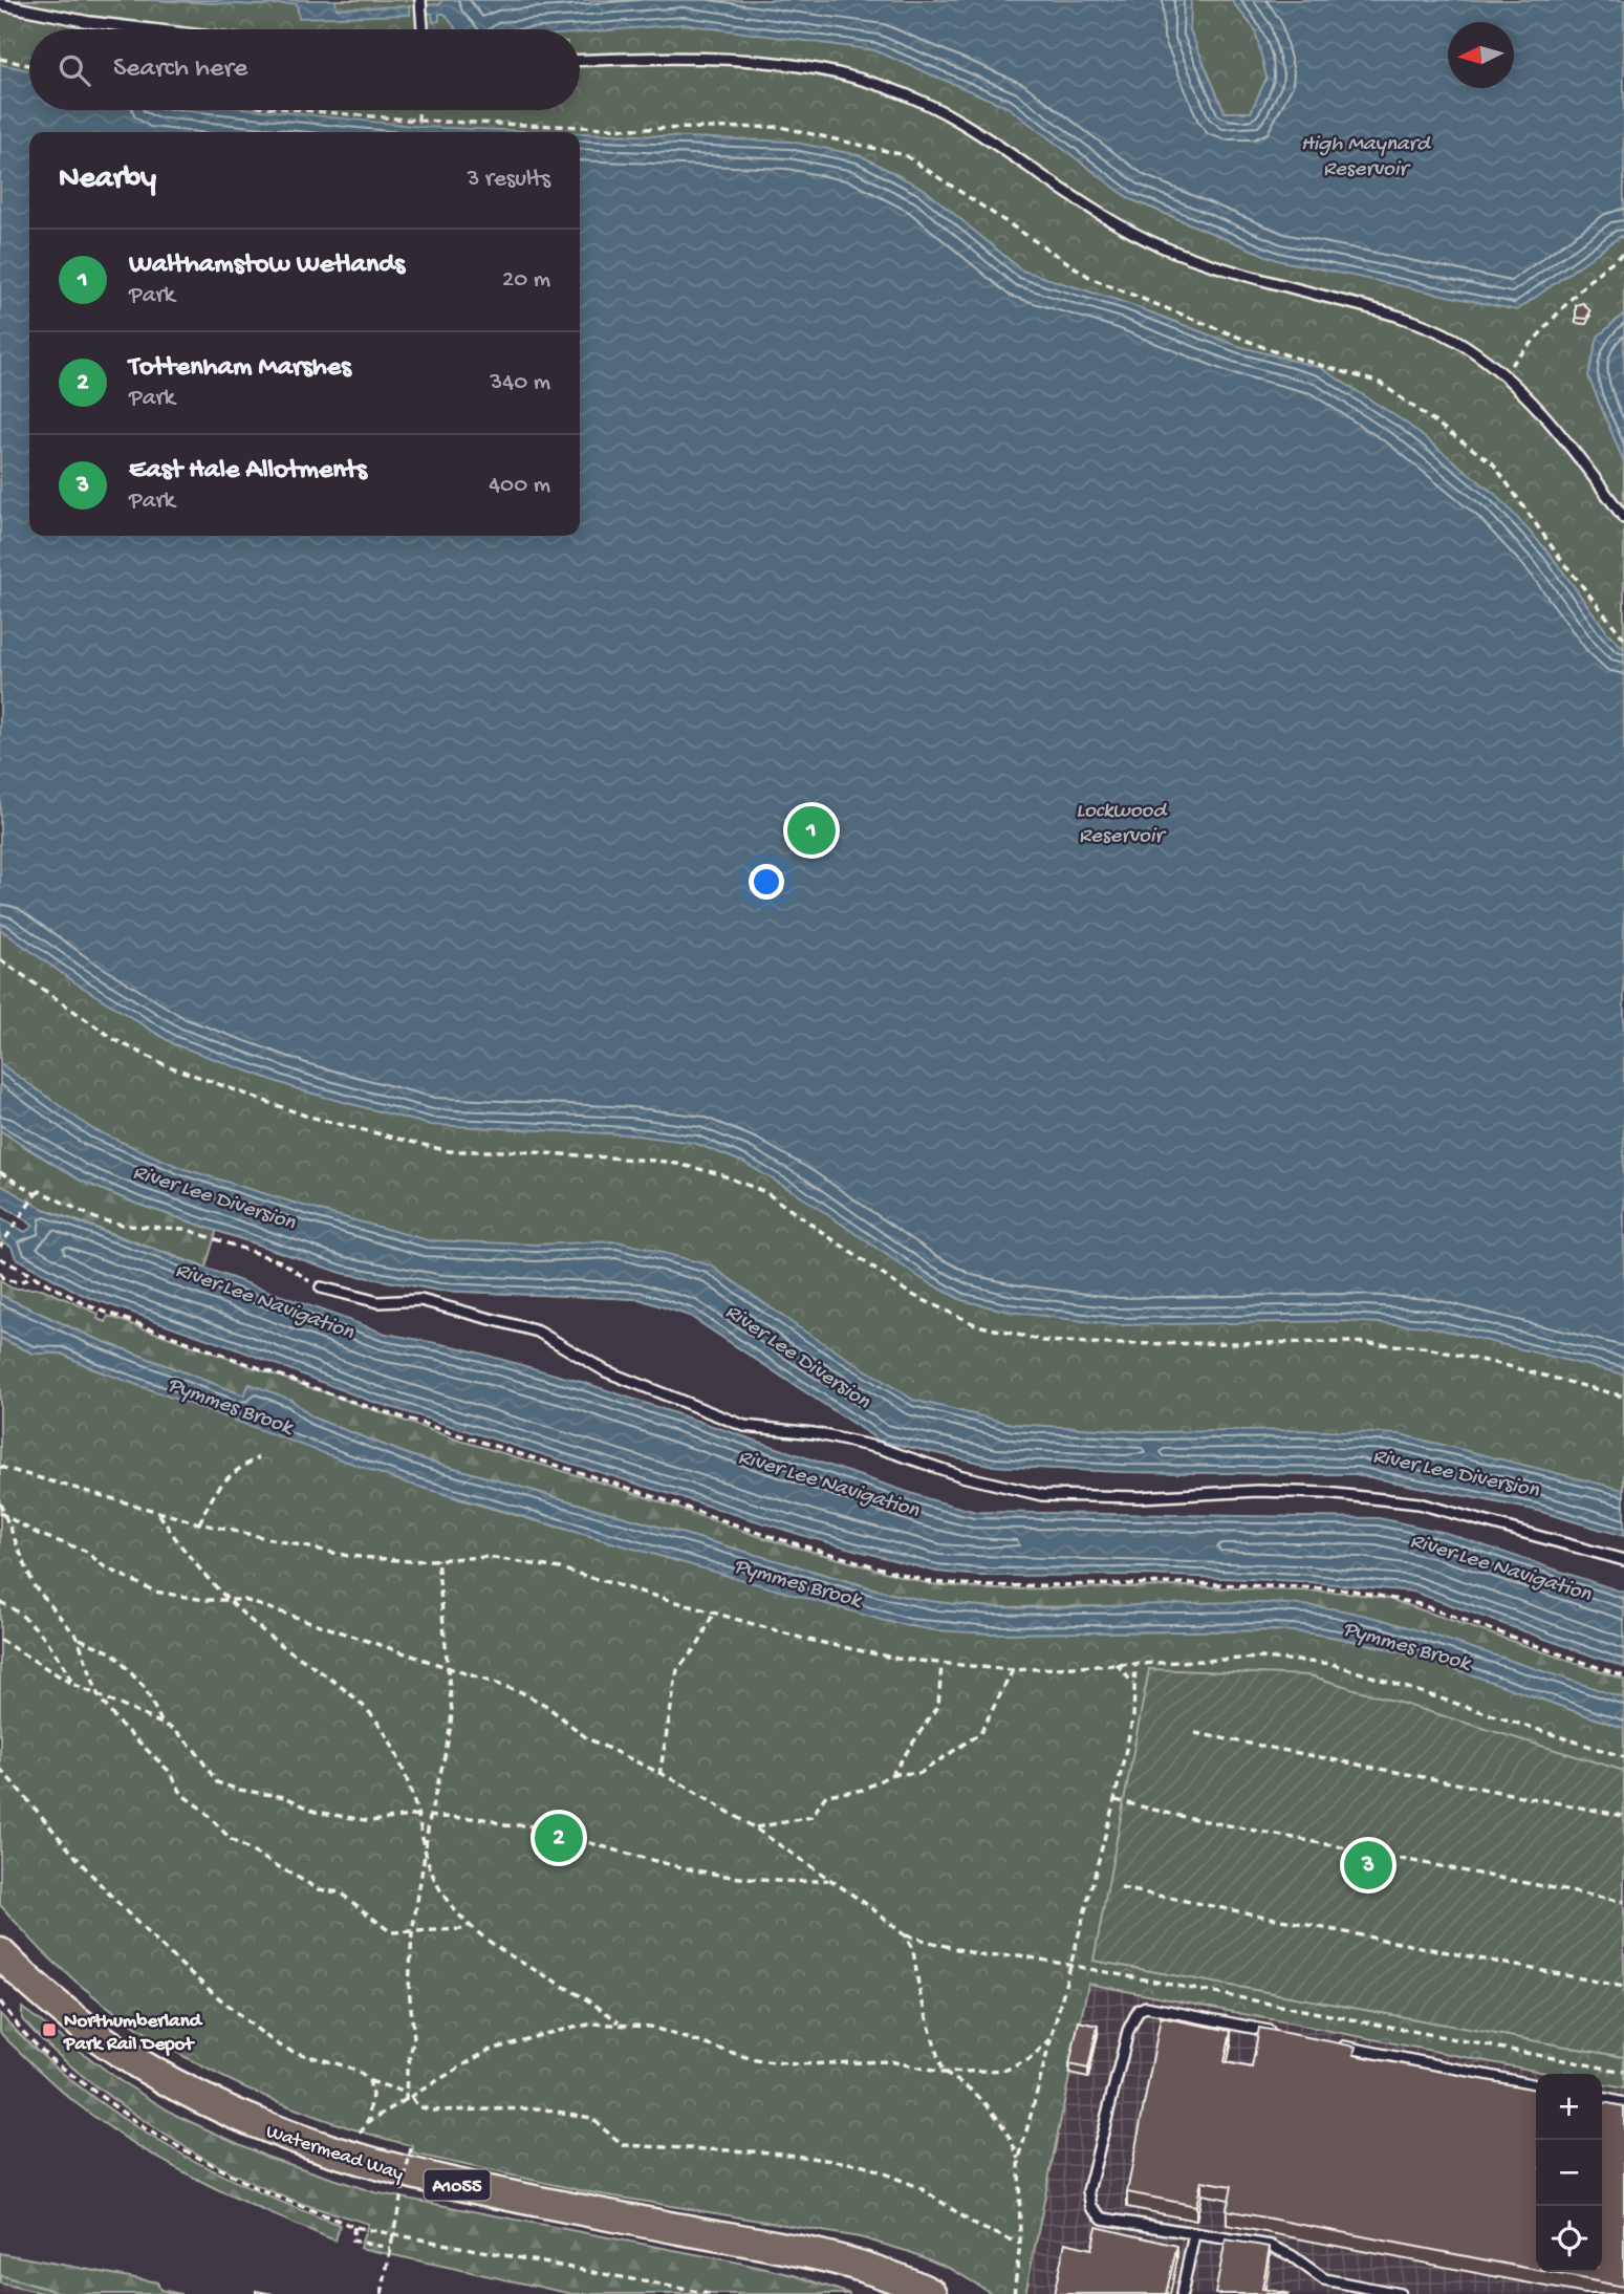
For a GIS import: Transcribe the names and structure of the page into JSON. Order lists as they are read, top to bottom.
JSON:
{
  "streets": {
    "main road": ["Watermead Way", "A1055"]
  },
  "water": [
    "High Maynard Reservoir",
    "Lockwood Reservoir",
    "River Lee Diversion",
    "River Lee Navigation",
    "Pymmes Brook"
  ],
  "places": {
    "transit": ["Northumberland Park Rail Depot"]
  },
  "north": "left",
  "page": {
    "search": "Search here",
    "heading": ["Nearby", "3 results"],
    "list": [
      {
        "mark": "1",
        "name": "Walthamstow Wetlands",
        "note": "Park",
        "value": "20 m"
      },
      {
        "mark": "2",
        "name": "Tottenham Marshes",
        "note": "Park",
        "value": "340 m"
      },
      {
        "mark": "3",
        "name": "East Hale Allotments",
        "note": "Park",
        "value": "400 m"
      }
    ],
    "pins": ["1", "2", "3"],
    "map_buttons": ["+", "−"]
  }
}
